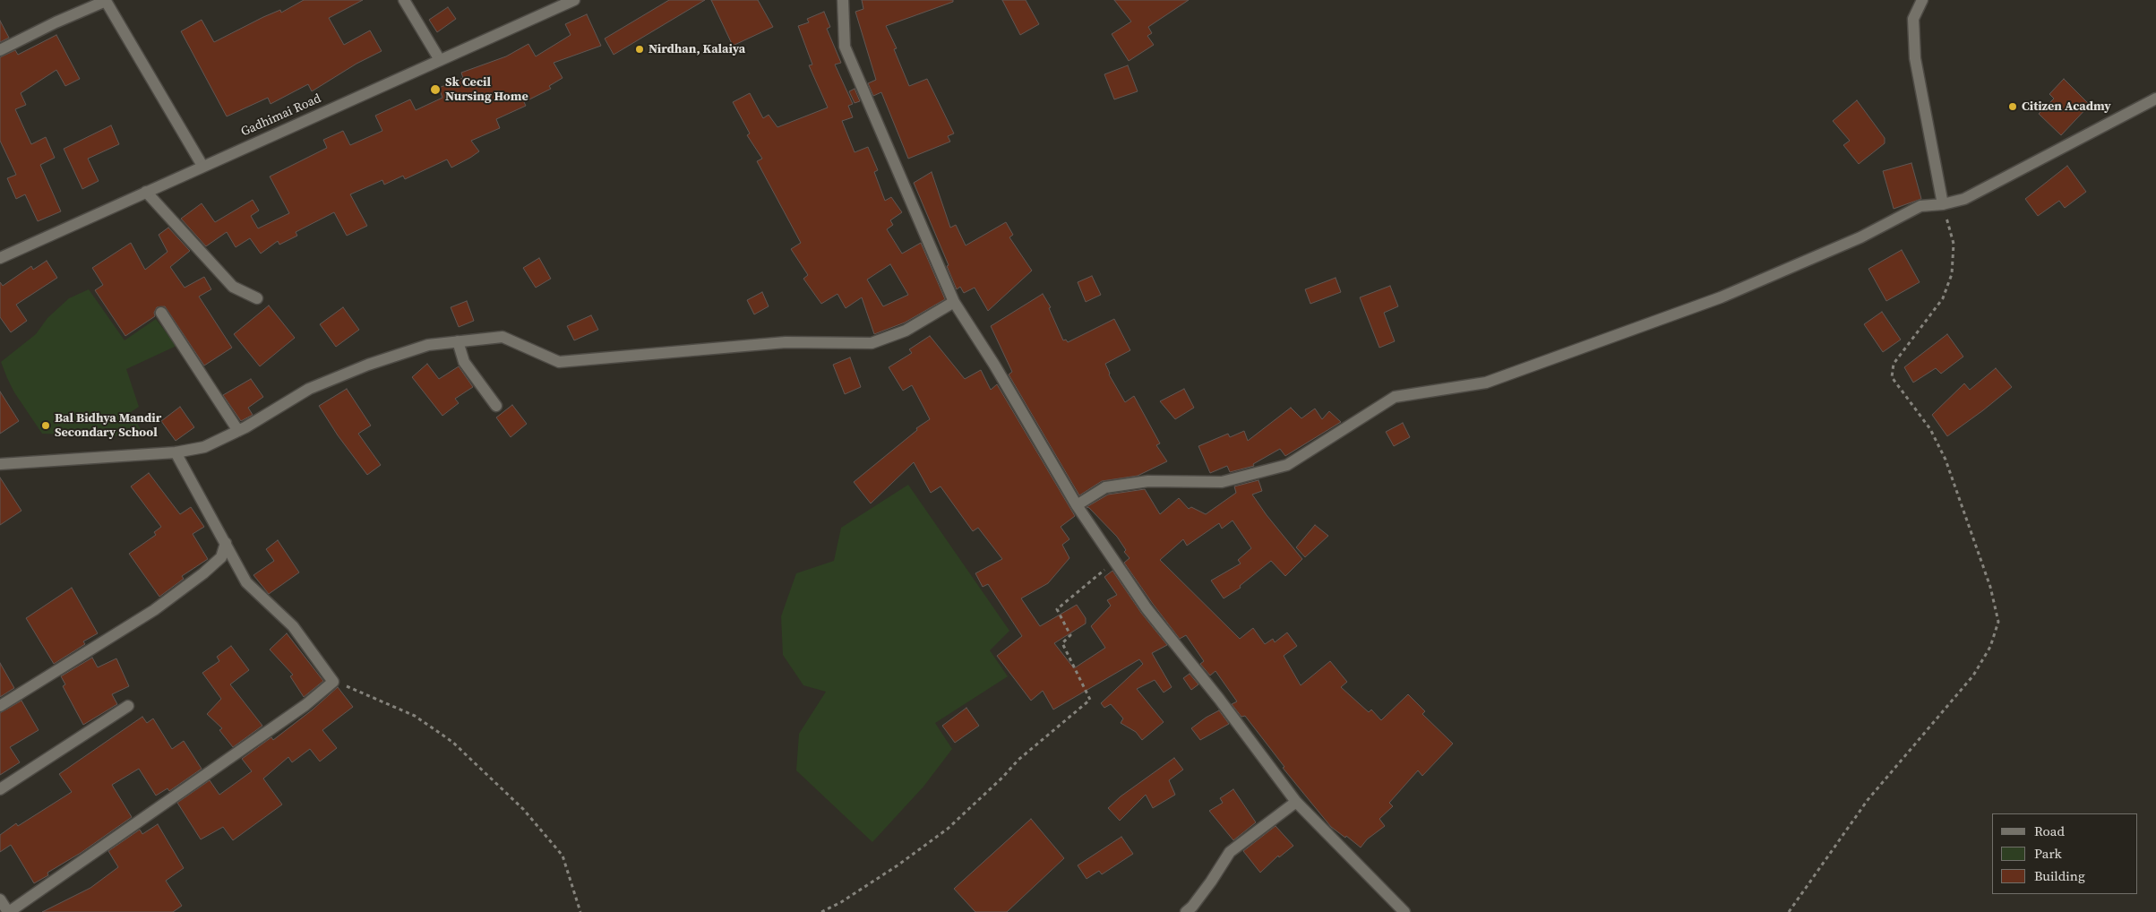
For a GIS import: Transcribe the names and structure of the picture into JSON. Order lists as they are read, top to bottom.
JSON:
{
  "streets": {
    "street": ["Gadhimai Road"]
  },
  "places": [
    "Nirdhan, Kalaiya",
    "Sk Cecil Nursing Home",
    "Citizen Acadmy",
    "Bal Bidhya Mandir Secondary School"
  ],
  "legend": ["Road", "Park", "Building"]
}
